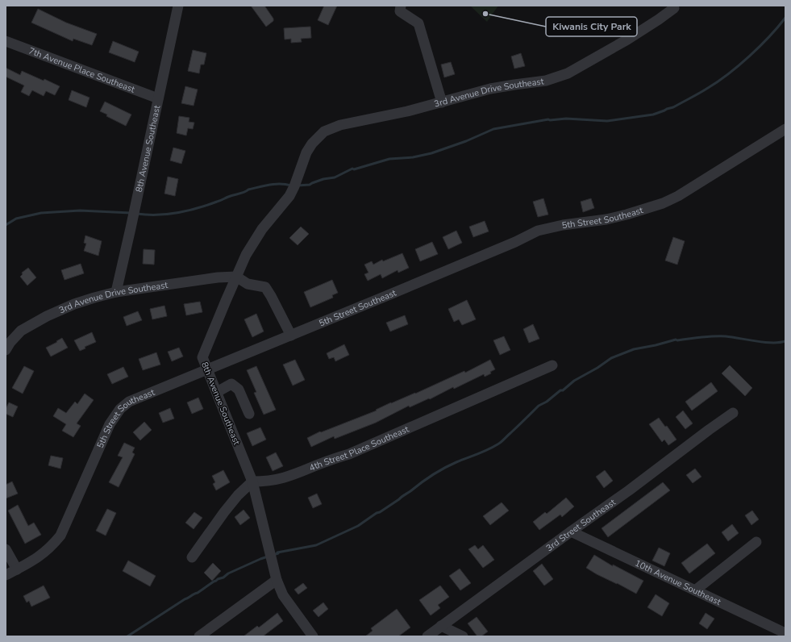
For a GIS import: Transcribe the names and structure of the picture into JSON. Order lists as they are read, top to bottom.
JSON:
{
  "streets": {
    "street": [
      "7th Avenue Place Southeast",
      "3rd Avenue Drive Southeast",
      "8th Avenue Southeast",
      "5th Street Southeast",
      "4th Street Place Southeast",
      "3rd Street Southeast",
      "10th Avenue Southeast"
    ]
  },
  "crossings": [
    ["7th Avenue Place Southeast", "8th Avenue Southeast"],
    ["3rd Avenue Drive Southeast", "8th Avenue Southeast"],
    ["8th Avenue Southeast", "5th Street Southeast"],
    ["8th Avenue Southeast", "4th Street Place Southeast"],
    ["3rd Street Southeast", "10th Avenue Southeast"]
  ],
  "places": ["Kiwanis City Park"]
}
